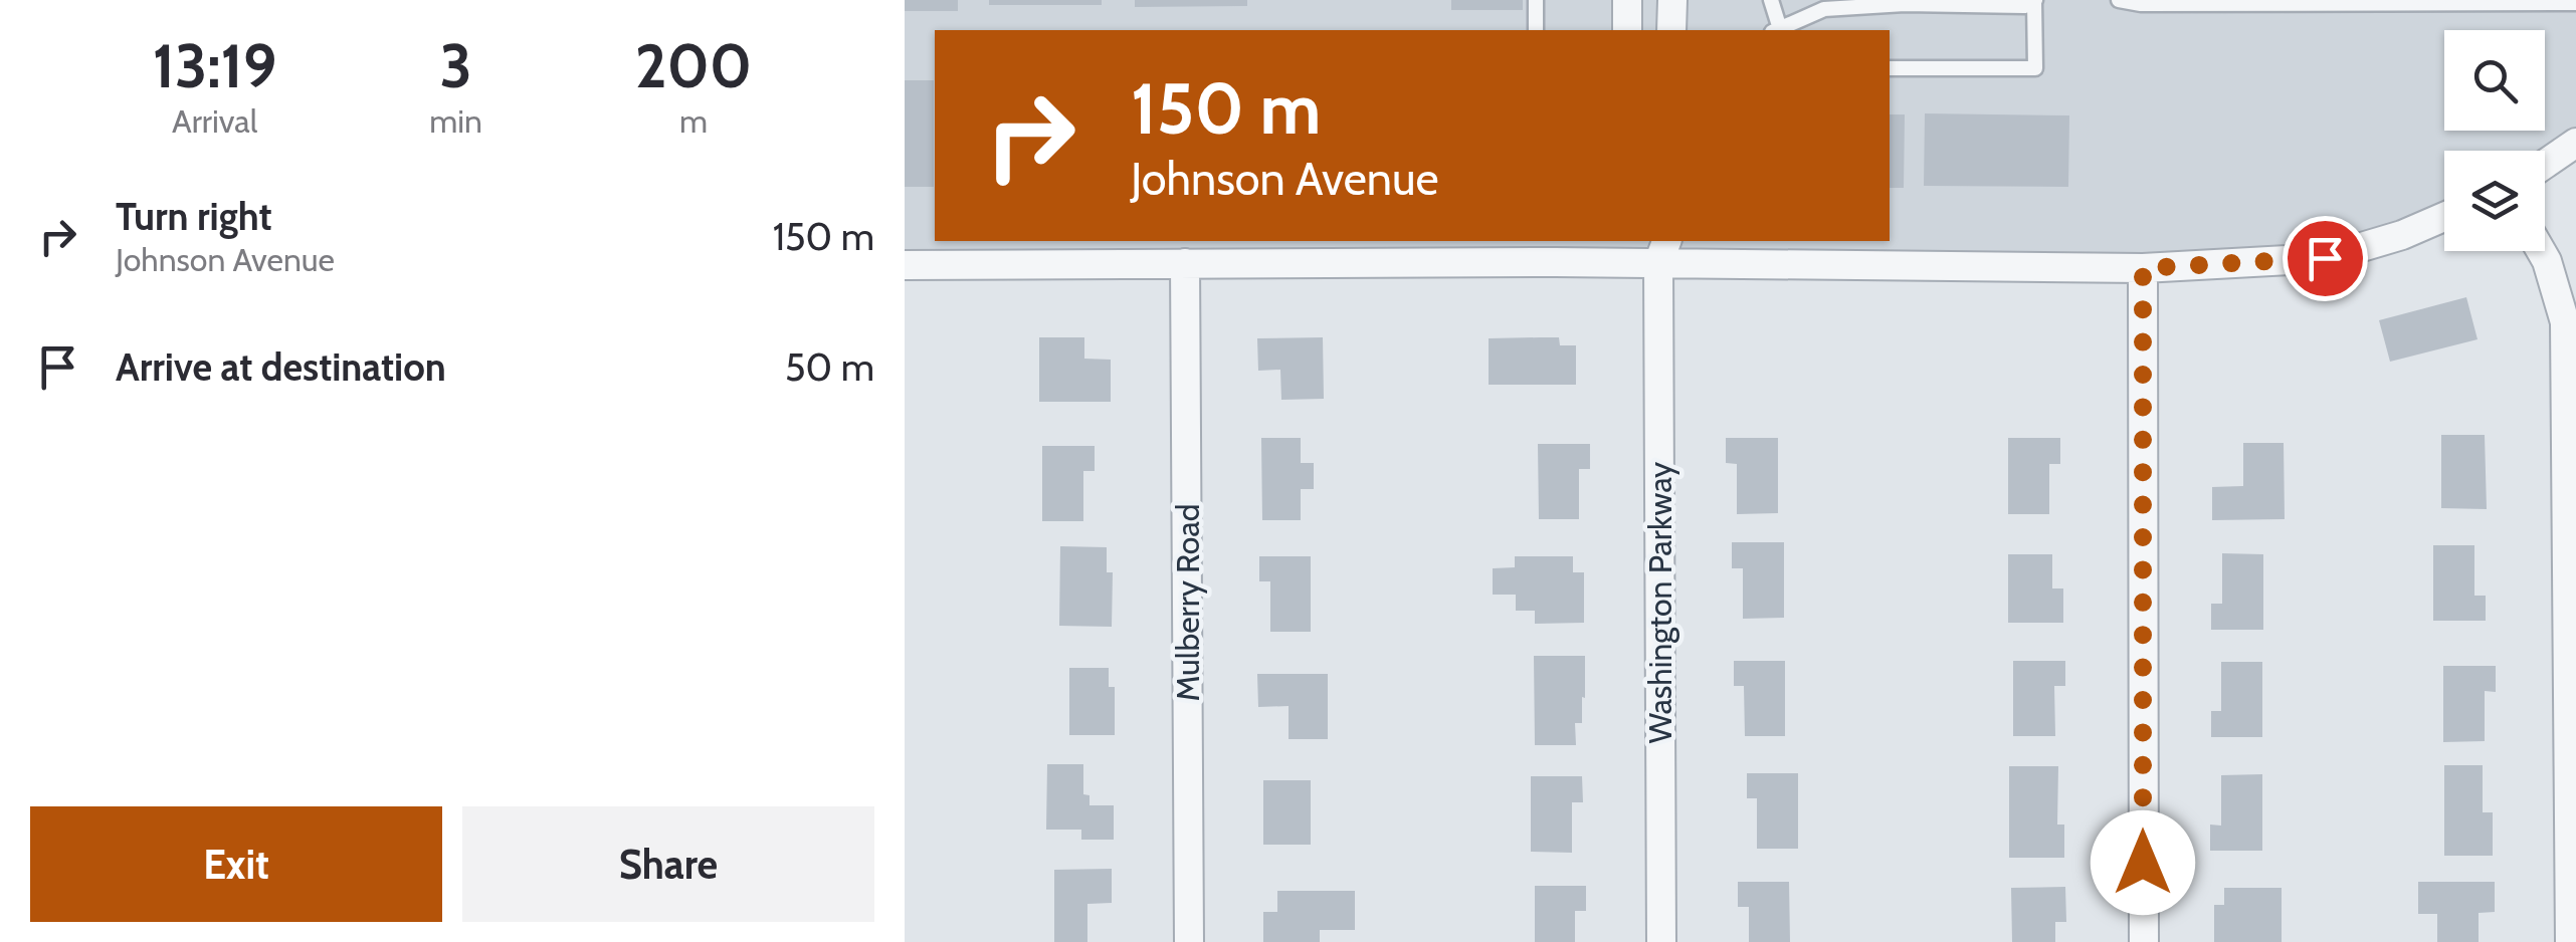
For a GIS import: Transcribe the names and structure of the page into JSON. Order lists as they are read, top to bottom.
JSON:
{
  "streets": {
    "street": ["Mulberry Road", "Washington Parkway"]
  },
  "page": {
    "eta": [
      "13:19",
      "Arrival",
      "3",
      "min",
      "200",
      "m"
    ],
    "turn": ["150 m", "Johnson Avenue"],
    "list": [
      {
        "name": "Turn right",
        "note": "Johnson Avenue",
        "value": "150 m"
      },
      {
        "name": "Arrive at destination",
        "value": "50 m"
      }
    ],
    "buttons": ["Exit", "Share"]
  }
}
